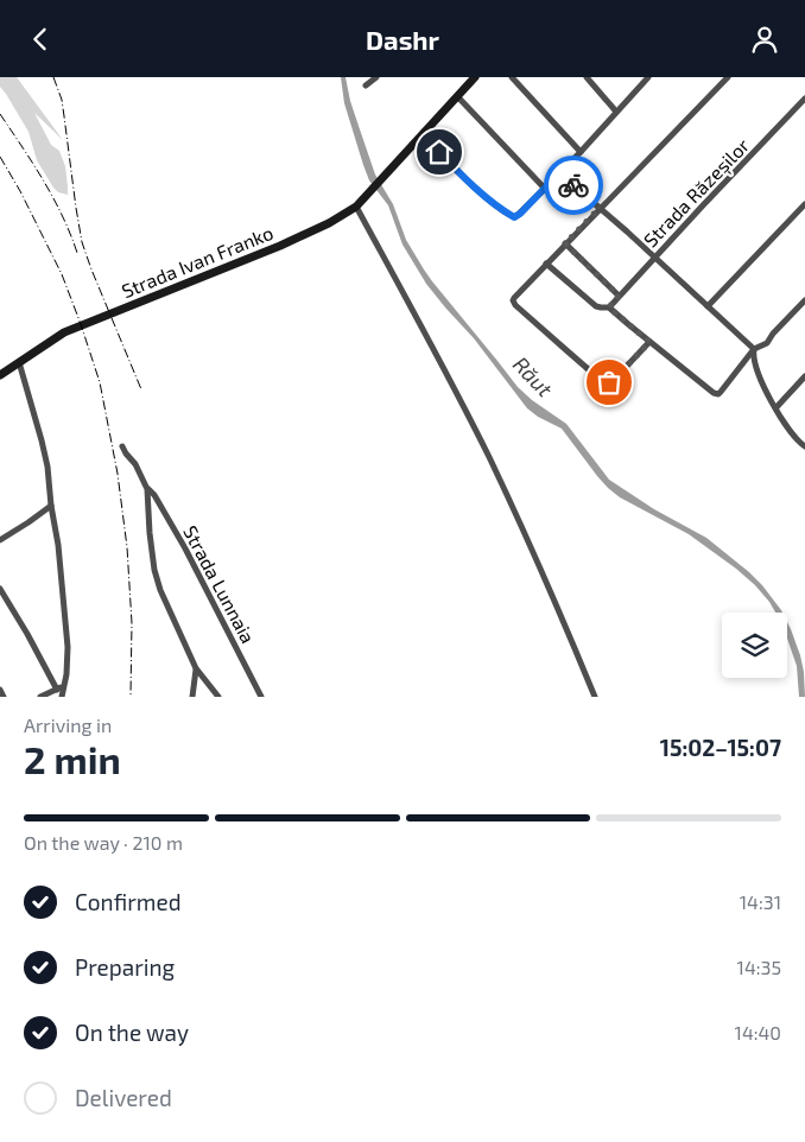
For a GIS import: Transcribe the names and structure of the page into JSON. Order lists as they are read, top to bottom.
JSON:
{
  "streets": {
    "main road": ["Strada Ivan Franko"],
    "street": ["Strada Răzeșilor", "Strada Lunnaia"]
  },
  "water": ["Răut"],
  "page": {
    "header": "Dashr",
    "heading": ["2 min", "Arriving in", "15:02–15:07"],
    "bar": "On the way · 210 m",
    "list": [
      ["Confirmed", "14:31"],
      ["Preparing", "14:35"],
      ["On the way", "14:40"],
      "Delivered"
    ]
  }
}
